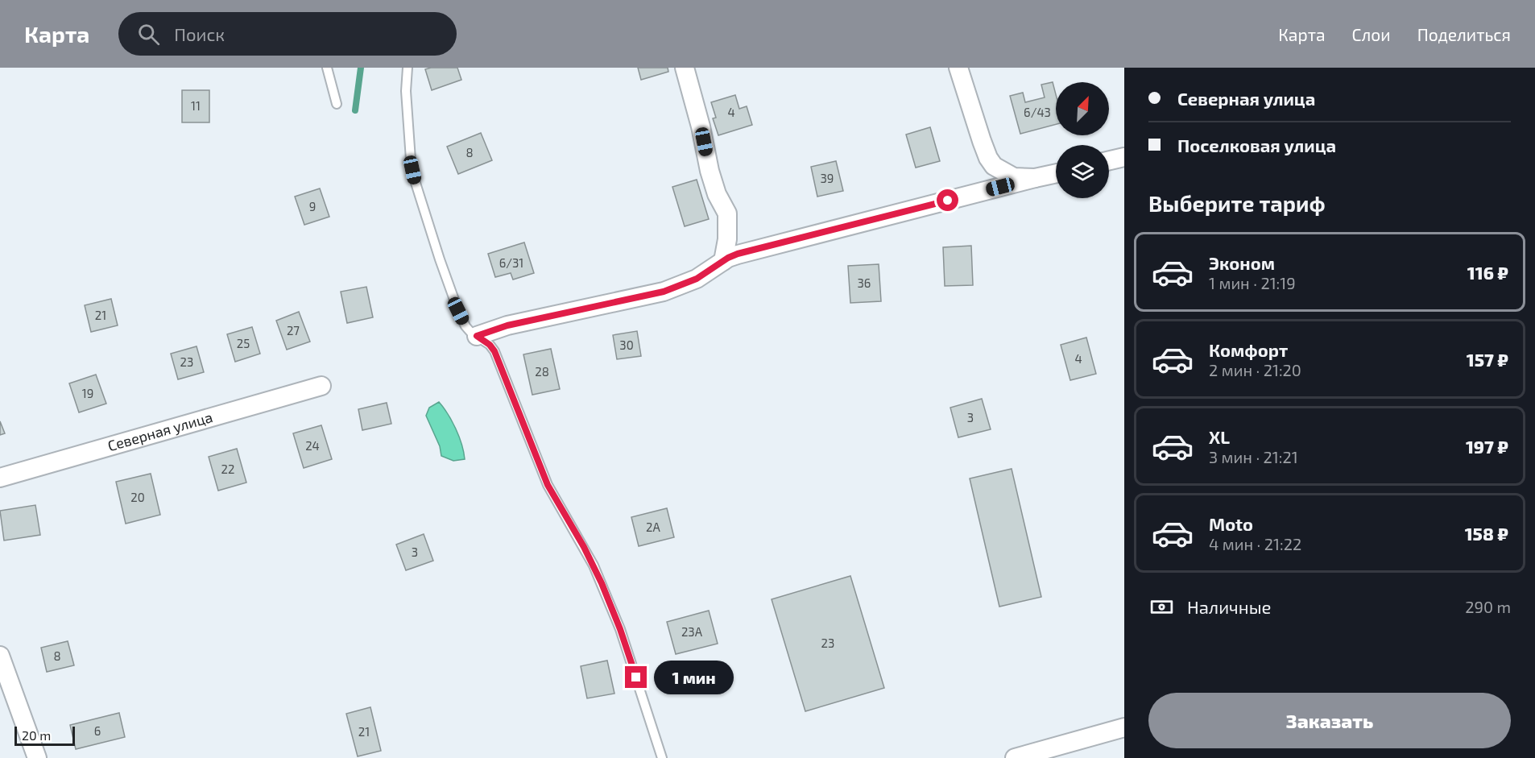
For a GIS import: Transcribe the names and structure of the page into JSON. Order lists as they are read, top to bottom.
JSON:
{
  "streets": {
    "street": ["Северная улица"]
  },
  "house_numbers": [
    "11",
    "4",
    "6/43",
    "8",
    "39",
    "9",
    "6/31",
    "36",
    "21",
    "27",
    "25",
    "30",
    "4",
    "23",
    "28",
    "19",
    "3",
    "24",
    "22",
    "20",
    "2А",
    "3",
    "23А",
    "23",
    "8",
    "6",
    "21"
  ],
  "scale_bar": "20 m",
  "north": "top right",
  "page": {
    "header": "Карта",
    "search": "Поиск",
    "nav": ["Карта", "Слои", "Поделиться"],
    "banner": ["Северная улица", "Поселковая улица"],
    "heading": "Выберите тариф",
    "list": [
      {
        "name": "Эконом",
        "note": "1 мин · 21:19",
        "value": "116 ₽"
      },
      {
        "name": "Комфорт",
        "note": "2 мин · 21:20",
        "value": "157 ₽"
      },
      {
        "name": "XL",
        "note": "3 мин · 21:21",
        "value": "197 ₽"
      },
      {
        "name": "Moto",
        "note": "4 мин · 21:22",
        "value": "158 ₽"
      }
    ],
    "pay": ["Наличные", "290 m"],
    "bubble": "1 мин",
    "buttons": "Заказать",
    "scale": "20 m"
  }
}
